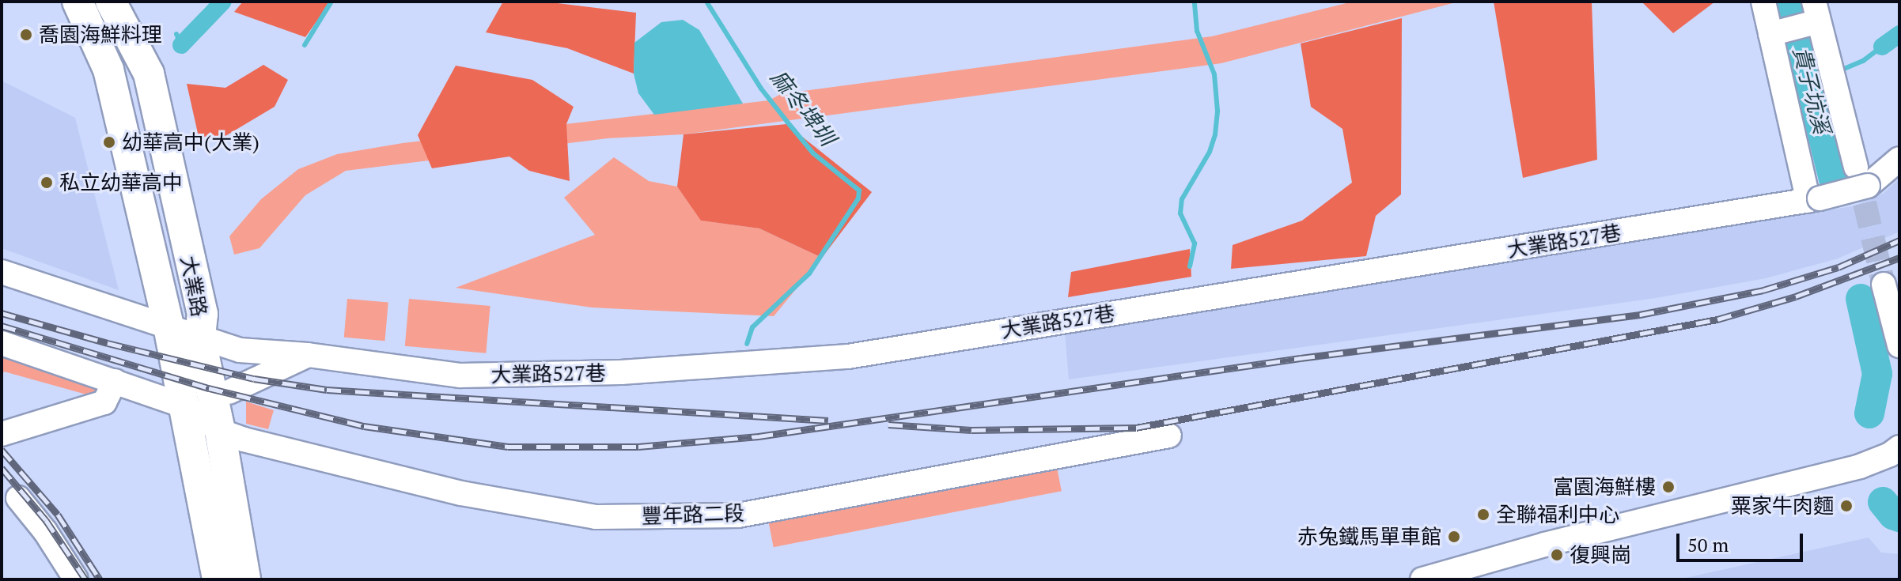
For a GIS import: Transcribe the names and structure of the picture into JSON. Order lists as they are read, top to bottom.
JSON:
{
  "streets": {
    "main road": ["大業路"],
    "street": ["大業路527巷", "豐年路二段"]
  },
  "crossings": [
    ["大業路527巷", "大業路"],
    ["大業路", "豐年路二段"]
  ],
  "water": ["貴子坑溪", "麻冬埤圳"],
  "places": [
    "喬園海鮮料理",
    "幼華高中(大業)",
    "私立幼華高中",
    "富園海鮮樓",
    "粟家牛肉麵",
    "全聯福利中心",
    "赤兔鐵馬單車館",
    "復興崗"
  ],
  "scale_bar": "50 m"
}
